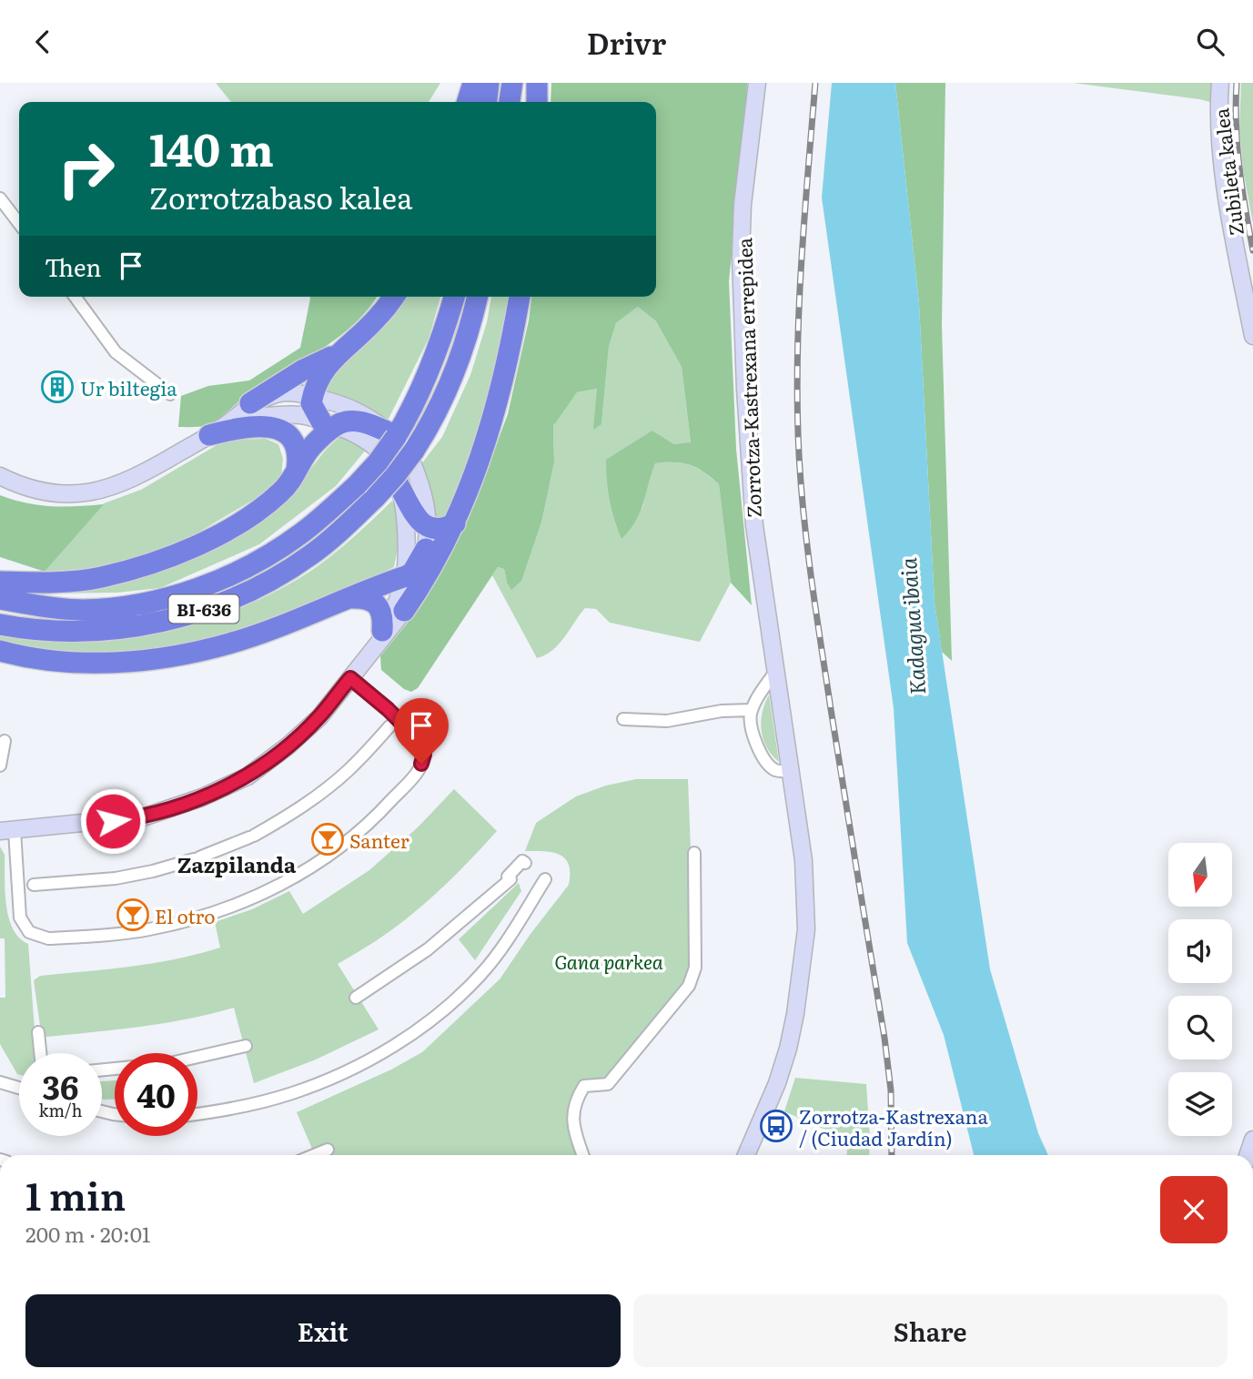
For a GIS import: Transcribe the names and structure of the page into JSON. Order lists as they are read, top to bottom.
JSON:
{
  "streets": {
    "highway": ["BI-636"],
    "street": ["Zubileta kalea", "Zorrotza-Kastrexana errepidea"]
  },
  "districts": ["Zazpilanda"],
  "water": ["Kadagua ibaia"],
  "parks": ["Gana parkea"],
  "places": {
    "building": ["Ur biltegia"],
    "bar": ["Santer", "El otro"],
    "bus stop": ["Zorrotza-Kastrexana / (Ciudad Jardín)"]
  },
  "north": "bottom",
  "page": {
    "header": "Drivr",
    "turn": ["140 m", "Zorrotzabaso kalea"],
    "then": "Then",
    "speed": "36 km/h",
    "limit": "40",
    "heading": ["1 min", "200 m · 20:01"],
    "buttons": ["Exit", "Share"]
  }
}
